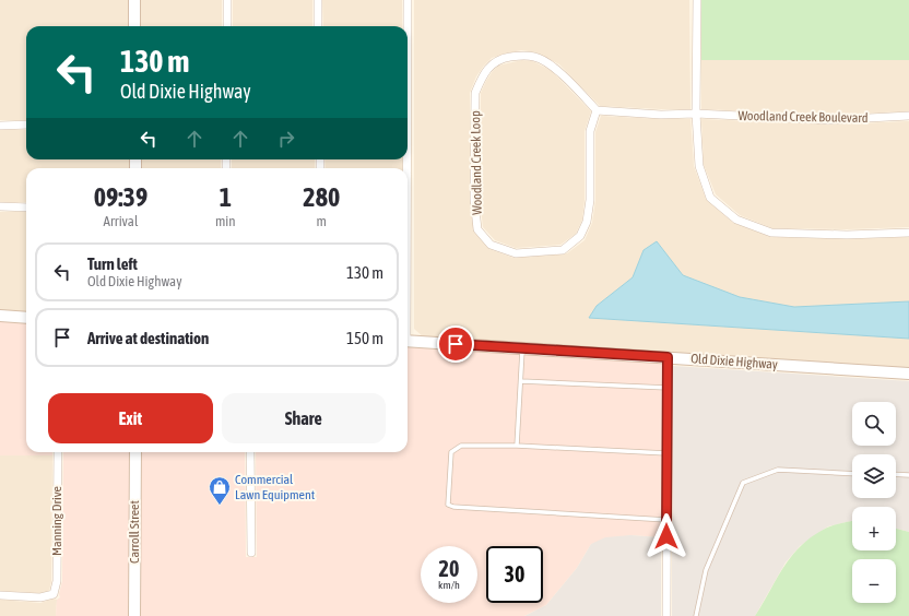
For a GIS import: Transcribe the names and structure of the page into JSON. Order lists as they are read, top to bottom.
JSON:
{
  "streets": {
    "street": [
      "Woodland Creek Boulevard",
      "Woodland Creek Loop",
      "Old Dixie Highway",
      "Manning Drive",
      "Carroll Street"
    ]
  },
  "places": {
    "shop": ["Commercial Lawn Equipment"]
  },
  "page": {
    "turn": ["130 m", "Old Dixie Highway"],
    "eta": [
      "09:39",
      "Arrival",
      "1",
      "min",
      "280",
      "m"
    ],
    "list": [
      {
        "name": "Turn left",
        "note": "Old Dixie Highway",
        "value": "130 m"
      },
      {
        "name": "Arrive at destination",
        "value": "150 m"
      }
    ],
    "buttons": ["Exit", "Share"],
    "map_buttons": ["+", "−"],
    "speed": "20 km/h",
    "limit": "30"
  }
}
